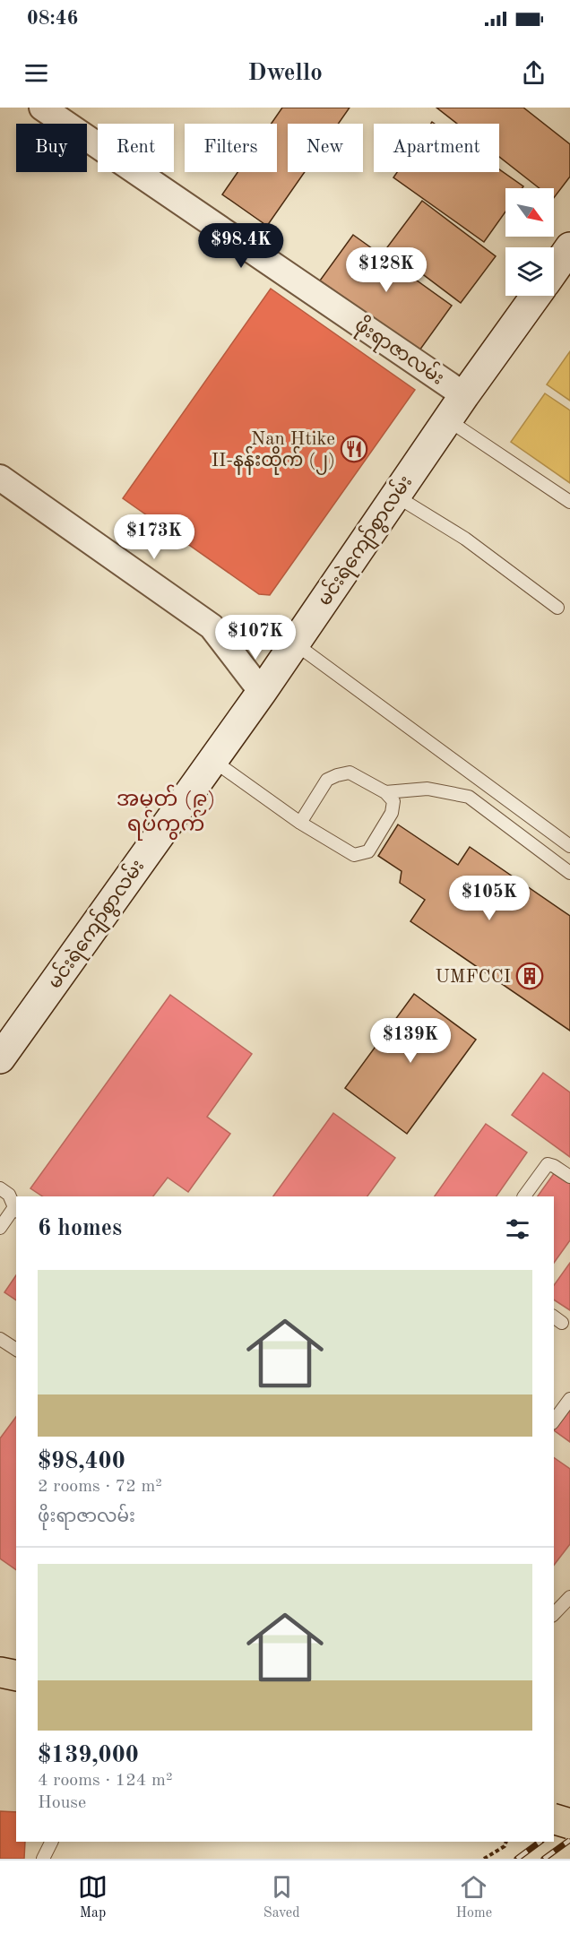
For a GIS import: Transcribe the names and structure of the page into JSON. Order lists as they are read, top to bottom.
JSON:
{
  "streets": {
    "main road": ["မင်းရဲကျော်စွာလမ်း"],
    "street": ["ဖိုးရာဇာလမ်း"]
  },
  "crossings": [
    ["ဖိုးရာဇာလမ်း", "မင်းရဲကျော်စွာလမ်း"]
  ],
  "districts": ["အမှတ် (၉) ရပ်ကွက်"],
  "places": {
    "restaurant": ["Nan Htike II-နန်းထိုက် (၂)"],
    "building": ["UMFCCI"]
  },
  "north": "bottom right",
  "page": {
    "status": "08:46",
    "header": "Dwello",
    "chip": [
      "Buy",
      "Rent",
      "Filters",
      "New",
      "Apartment"
    ],
    "price": [
      "$98.4K",
      "$128K",
      "$173K",
      "$107K",
      "$105K",
      "$139K"
    ],
    "heading": "6 homes",
    "list": [
      {
        "name": "$98,400",
        "note": "2 rooms · 72 m² · ဖိုးရာဇာလမ်း"
      },
      {
        "name": "$139,000",
        "note": "4 rooms · 124 m² · House"
      }
    ],
    "tabs": ["Map", "Saved", "Home"]
  }
}
